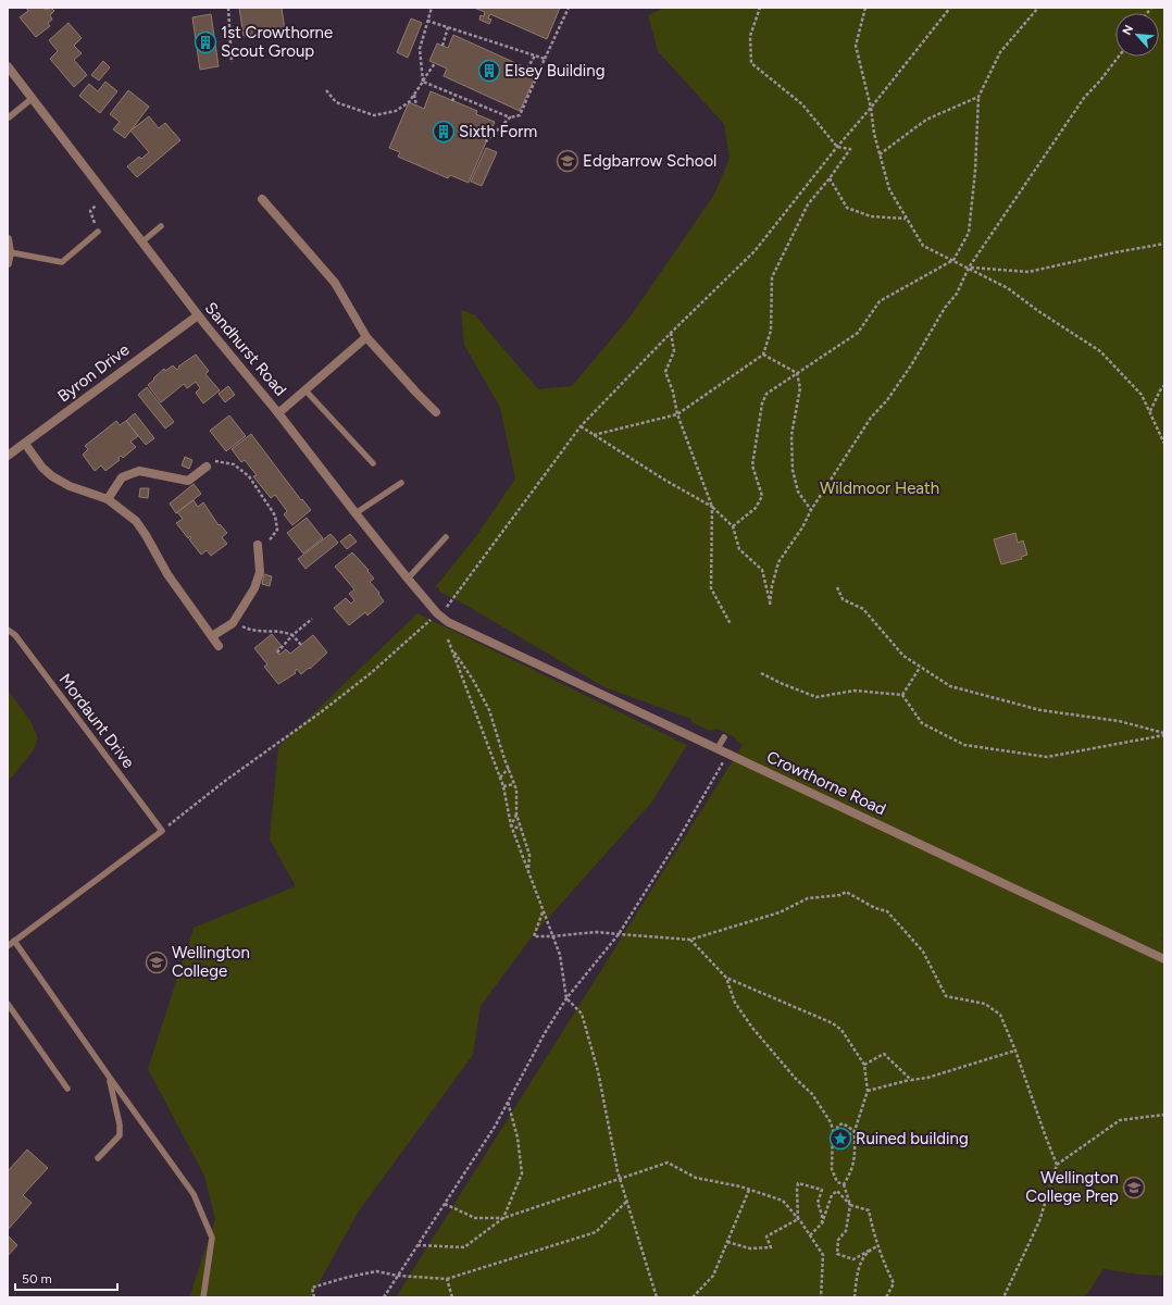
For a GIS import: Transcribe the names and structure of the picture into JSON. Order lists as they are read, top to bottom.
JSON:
{
  "streets": {
    "street": ["Sandhurst Road", "Byron Drive", "Crowthorne Road"],
    "lane": ["Mordaunt Drive"]
  },
  "crossings": [
    ["Sandhurst Road", "Byron Drive"],
    ["Sandhurst Road", "Crowthorne Road"]
  ],
  "parks": ["Wildmoor Heath"],
  "places": {
    "building": ["1st Crowthorne Scout Group", "Elsey Building", "Sixth Form"],
    "school or university": ["Edgbarrow School", "Wellington College", "Wellington College Prep"],
    "place": ["Ruined building"]
  },
  "scale_bar": "50 m",
  "north": "top left"
}
